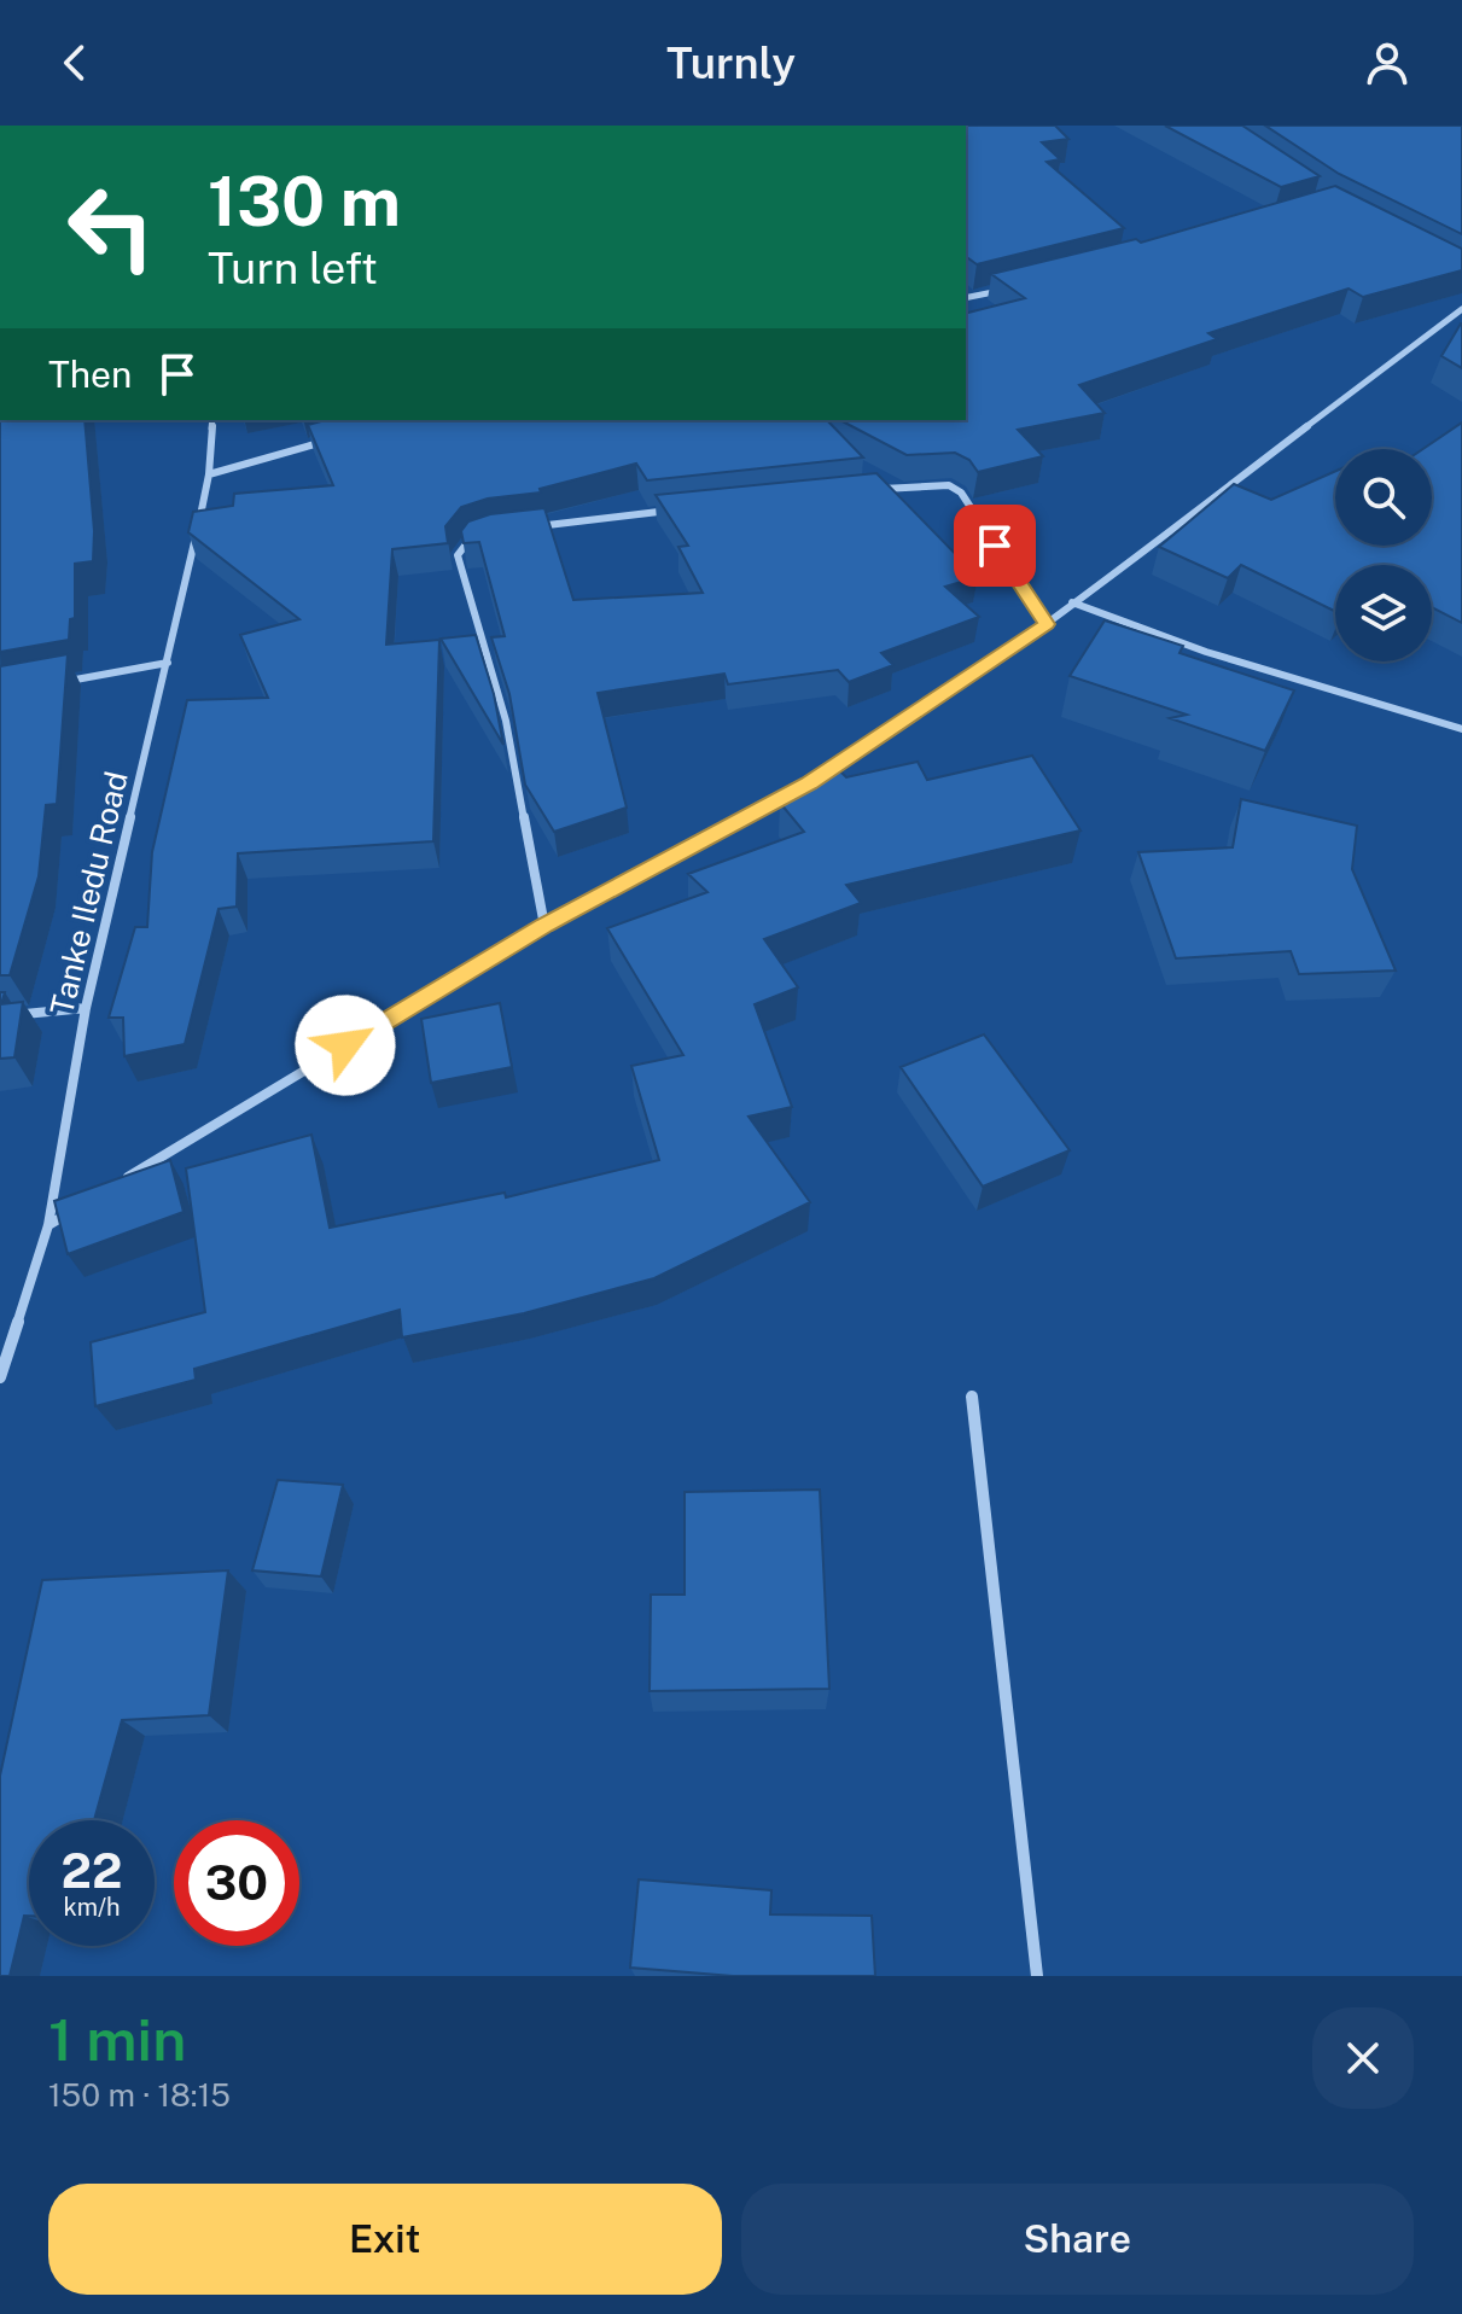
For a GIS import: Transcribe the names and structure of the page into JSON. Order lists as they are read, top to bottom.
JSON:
{
  "streets": {
    "street": ["Tanke Iledu Road"]
  },
  "page": {
    "header": "Turnly",
    "turn": ["130 m", "Turn left"],
    "then": "Then",
    "speed": "22 km/h",
    "limit": "30",
    "heading": ["1 min", "150 m · 18:15"],
    "buttons": ["Exit", "Share"]
  }
}
